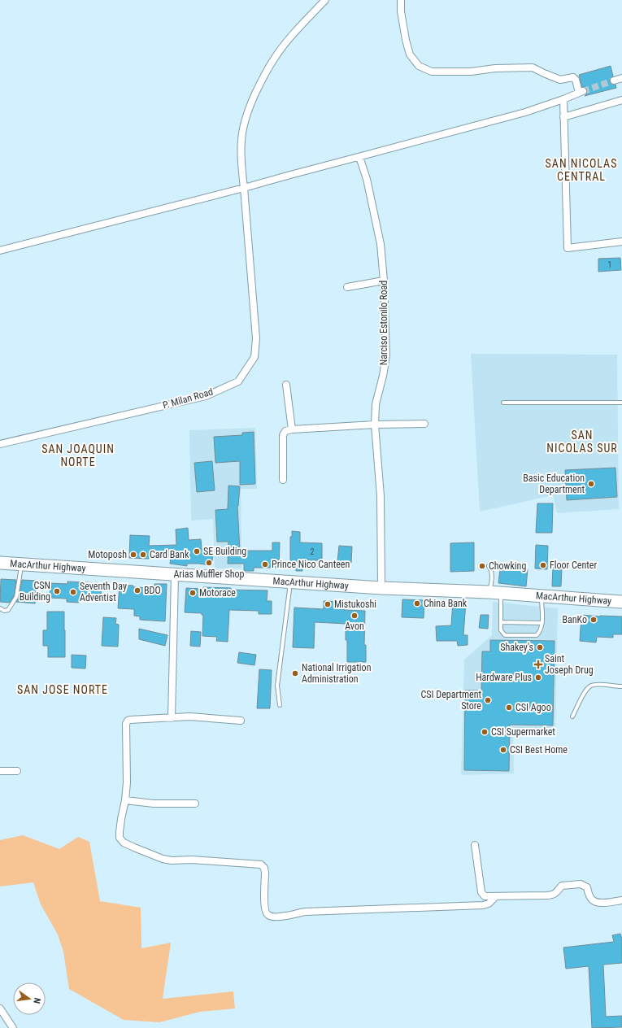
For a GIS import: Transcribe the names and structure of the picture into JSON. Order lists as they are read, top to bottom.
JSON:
{
  "streets": {
    "highway": ["MacArthur Highway"],
    "street": ["Narciso Estonilo Road", "P. Milan Road"]
  },
  "crossings": [
    ["Narciso Estonilo Road", "MacArthur Highway"]
  ],
  "districts": [
    "SAN NICOLAS CENTRAL",
    "SAN NICOLAS SUR",
    "SAN JOAQUIN NORTE",
    "SAN JOSE NORTE"
  ],
  "places": {
    "other": [
      "Basic Education Department",
      "SE Building",
      "Motoposh",
      "Card Bank",
      "Arias Muffler Shop",
      "Prince Nico Canteen",
      "Floor Center",
      "Chowking",
      "BDO",
      "CSN Building",
      "Seventh Day Adventist",
      "Motorace",
      "China Bank",
      "Mistukoshi",
      "Avon",
      "BanKo",
      "Shakey's",
      "National Irrigation Administration",
      "Hardware Plus",
      "CSI Department Store",
      "CSI Agoo",
      "CSI Supermarket",
      "CSI Best Home"
    ],
    "health": ["Saint Joseph Drug"]
  },
  "house_numbers": ["1", "2"],
  "north": "right"
}
